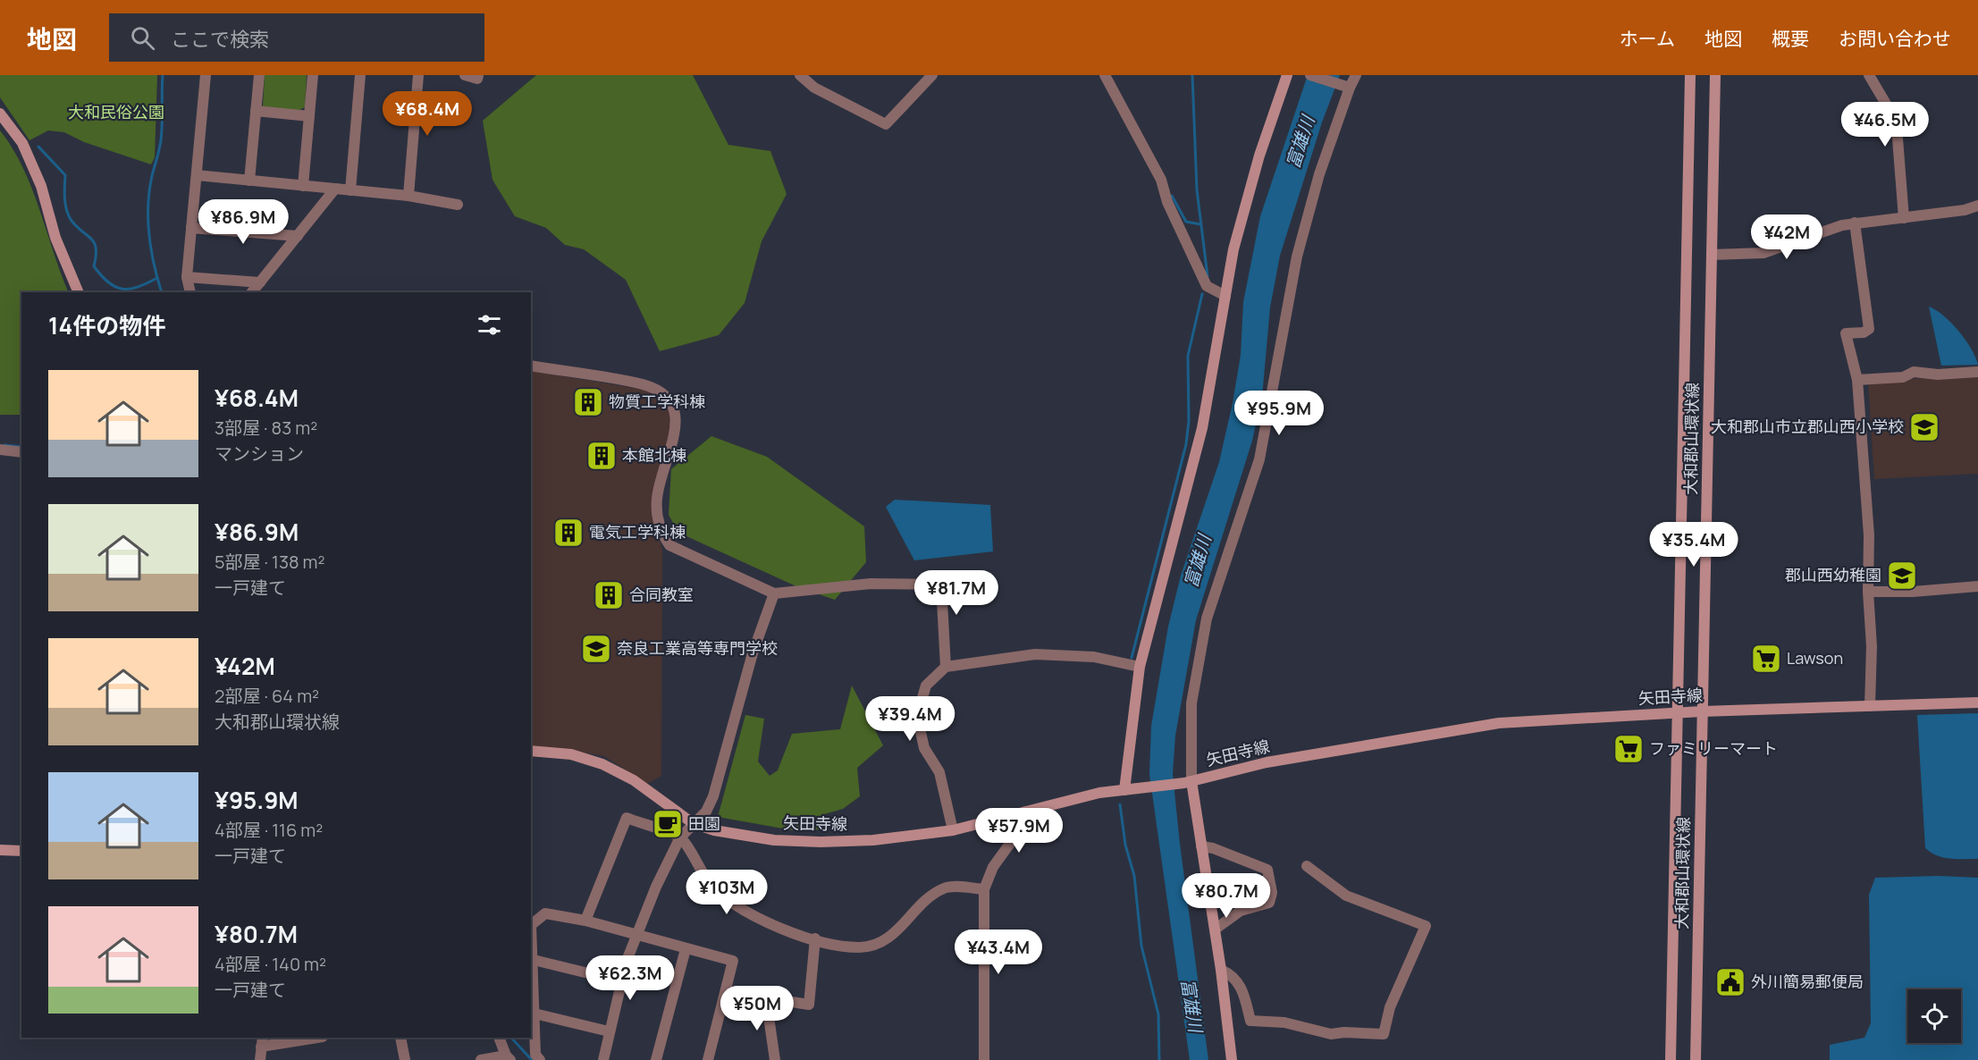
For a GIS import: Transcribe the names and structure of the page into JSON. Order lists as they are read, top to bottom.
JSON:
{
  "streets": {
    "main road": ["大和郡山環状線", "矢田寺線"]
  },
  "crossings": [
    ["大和郡山環状線", "矢田寺線"]
  ],
  "water": ["富雄川"],
  "parks": ["大和民俗公園"],
  "places": {
    "building": [
      "物質工学科棟",
      "本館北棟",
      "電気工学科棟",
      "合同教室"
    ],
    "school or university": ["大和郡山市立郡山西小学校", "郡山西幼稚園", "奈良工業高等専門学校"],
    "supermarket": ["Lawson", "ファミリーマート"],
    "cafe": ["田園"],
    "public building": ["外川簡易郵便局"]
  },
  "page": {
    "header": "地図",
    "search": "ここで検索",
    "nav": [
      "ホーム",
      "地図",
      "概要",
      "お問い合わせ"
    ],
    "price": [
      "¥68.4M",
      "¥46.5M",
      "¥86.9M",
      "¥42M",
      "¥95.9M",
      "¥35.4M",
      "¥81.7M",
      "¥39.4M",
      "¥57.9M",
      "¥103M",
      "¥80.7M",
      "¥43.4M",
      "¥62.3M",
      "¥50M"
    ],
    "heading": "14件の物件",
    "list": [
      {
        "name": "¥68.4M",
        "note": "3部屋 · 83 m² · マンション"
      },
      {
        "name": "¥86.9M",
        "note": "5部屋 · 138 m² · 一戸建て"
      },
      {
        "name": "¥42M",
        "note": "2部屋 · 64 m² · 大和郡山環状線"
      },
      {
        "name": "¥95.9M",
        "note": "4部屋 · 116 m² · 一戸建て"
      },
      {
        "name": "¥80.7M",
        "note": "4部屋 · 140 m² · 一戸建て"
      }
    ]
  }
}
